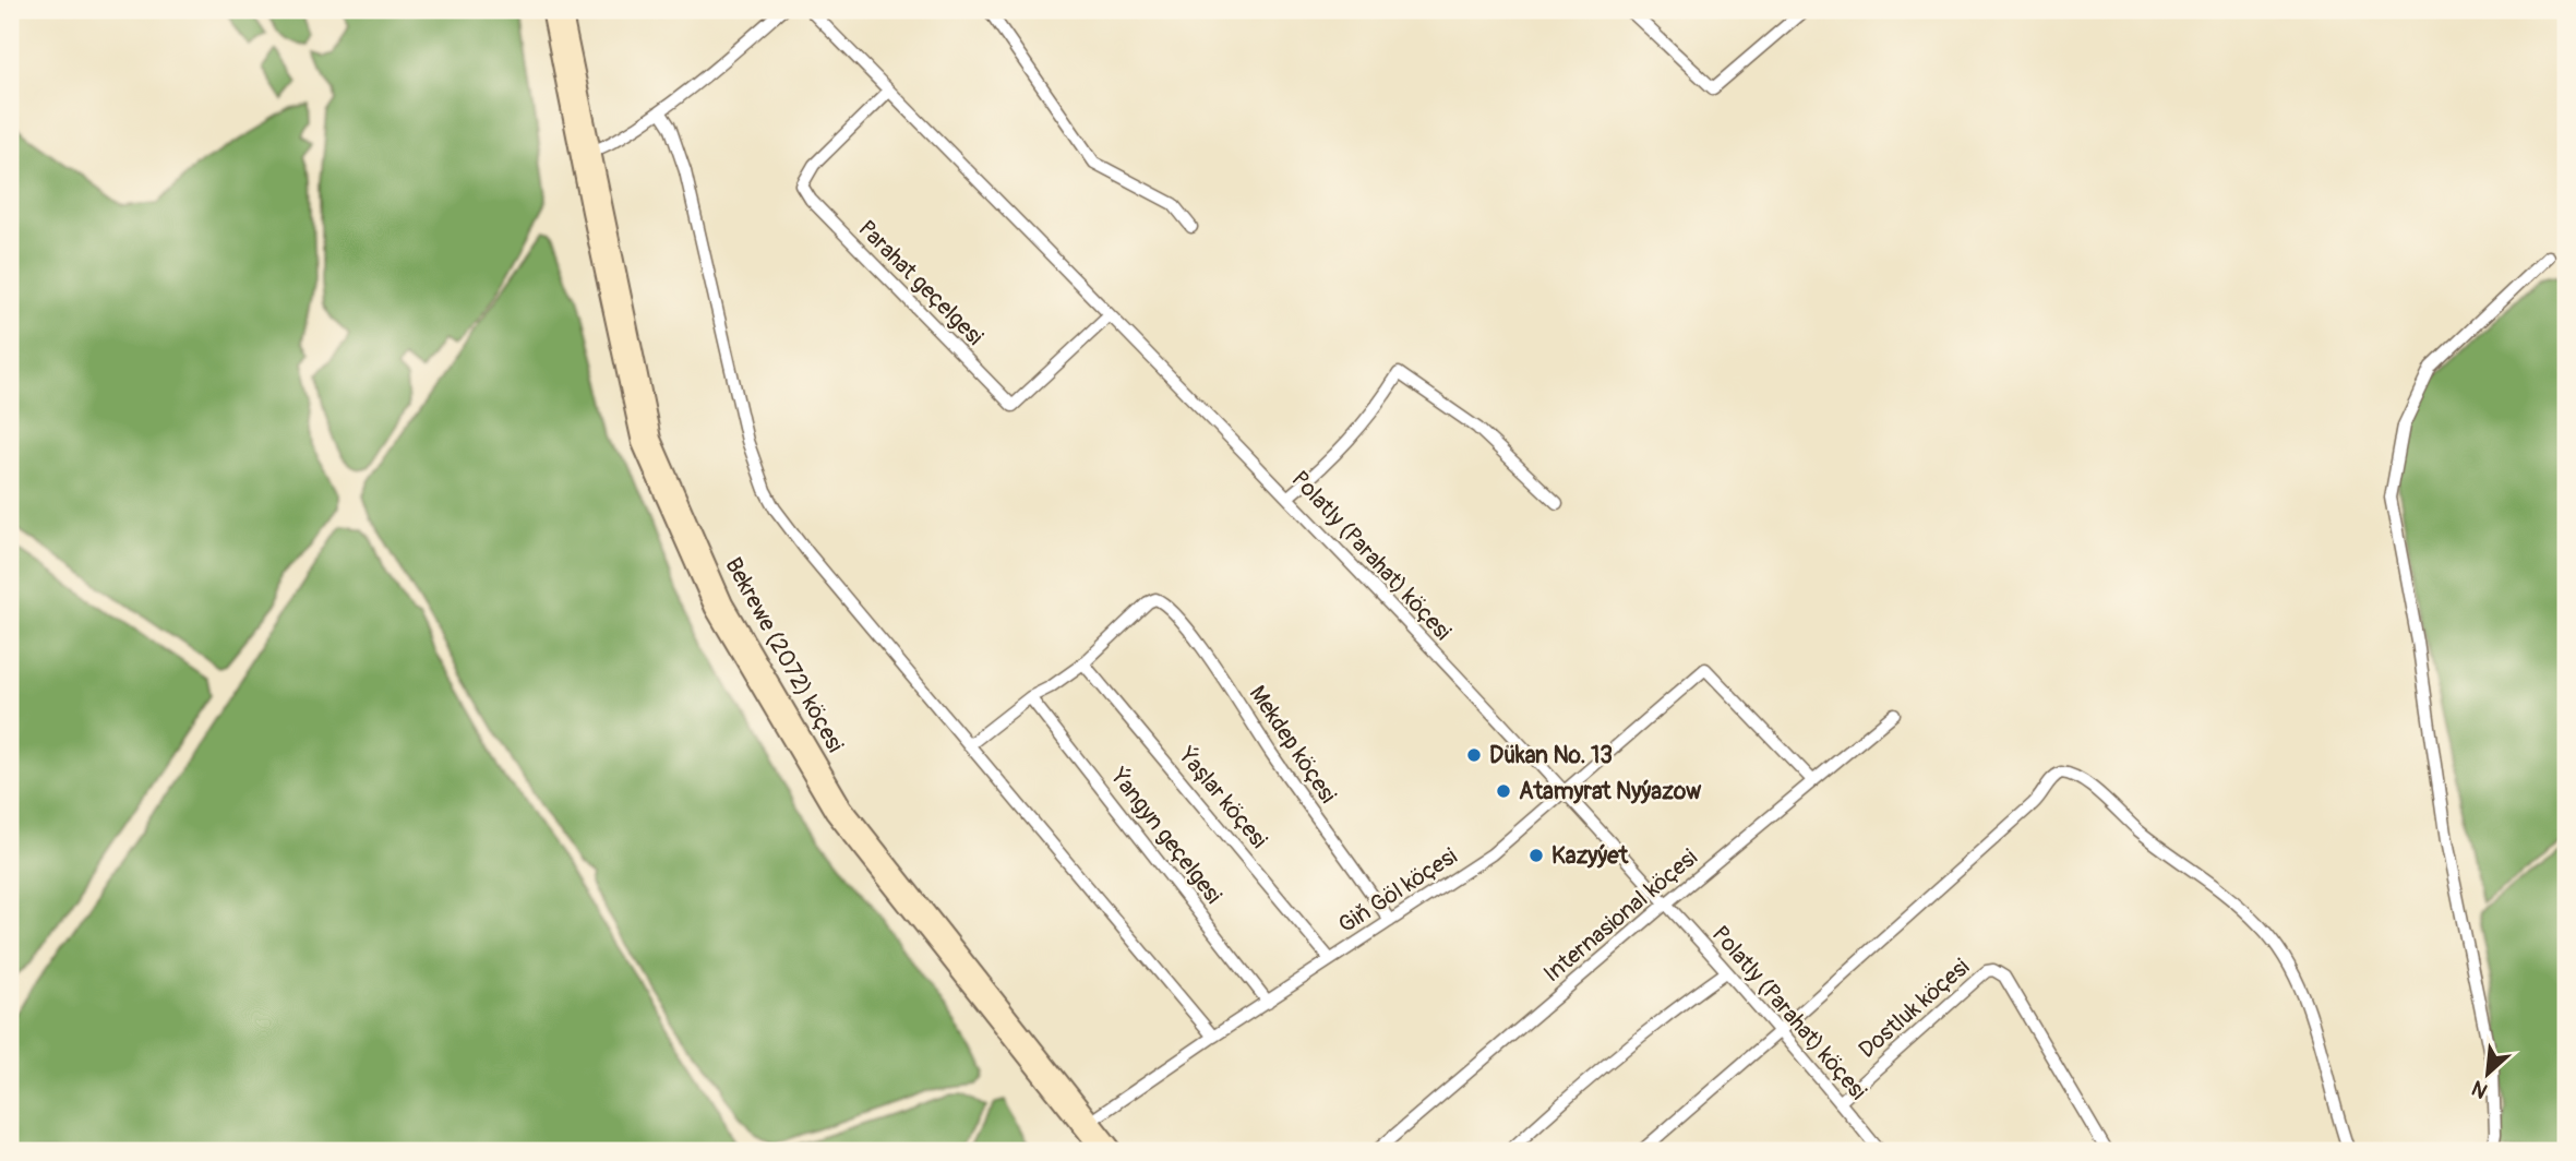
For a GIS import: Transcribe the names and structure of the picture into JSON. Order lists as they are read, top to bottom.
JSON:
{
  "streets": {
    "main road": ["Bekrewe (2072) köçesi"],
    "street": [
      "Parahat geçelgesi",
      "Polatly (Parahat) köçesi",
      "Mekdep köçesi",
      "Ýaşlar köçesi",
      "Ýangyn geçelgesi",
      "Giň Göl köçesi",
      "Internasional köçesi",
      "Dostluk köçesi"
    ]
  },
  "crossings": [
    ["Parahat geçelgesi", "Polatly (Parahat) köçesi"],
    ["Polatly (Parahat) köçesi", "Giň Göl köçesi"],
    ["Polatly (Parahat) köçesi", "Internasional köçesi"],
    ["Polatly (Parahat) köçesi", "Dostluk köçesi"],
    ["Bekrewe (2072) köçesi", "Giň Göl köçesi"],
    ["Mekdep köçesi", "Ýaşlar köçesi"],
    ["Mekdep köçesi", "Giň Göl köçesi"],
    ["Ýaşlar köçesi", "Giň Göl köçesi"],
    ["Ýangyn geçelgesi", "Giň Göl köçesi"],
    ["Giň Göl köçesi", "Internasional köçesi"]
  ],
  "places": ["Dükan No. 13", "Atamyrat Nyýazow", "Kazyýet"],
  "north": "bottom left"
}
